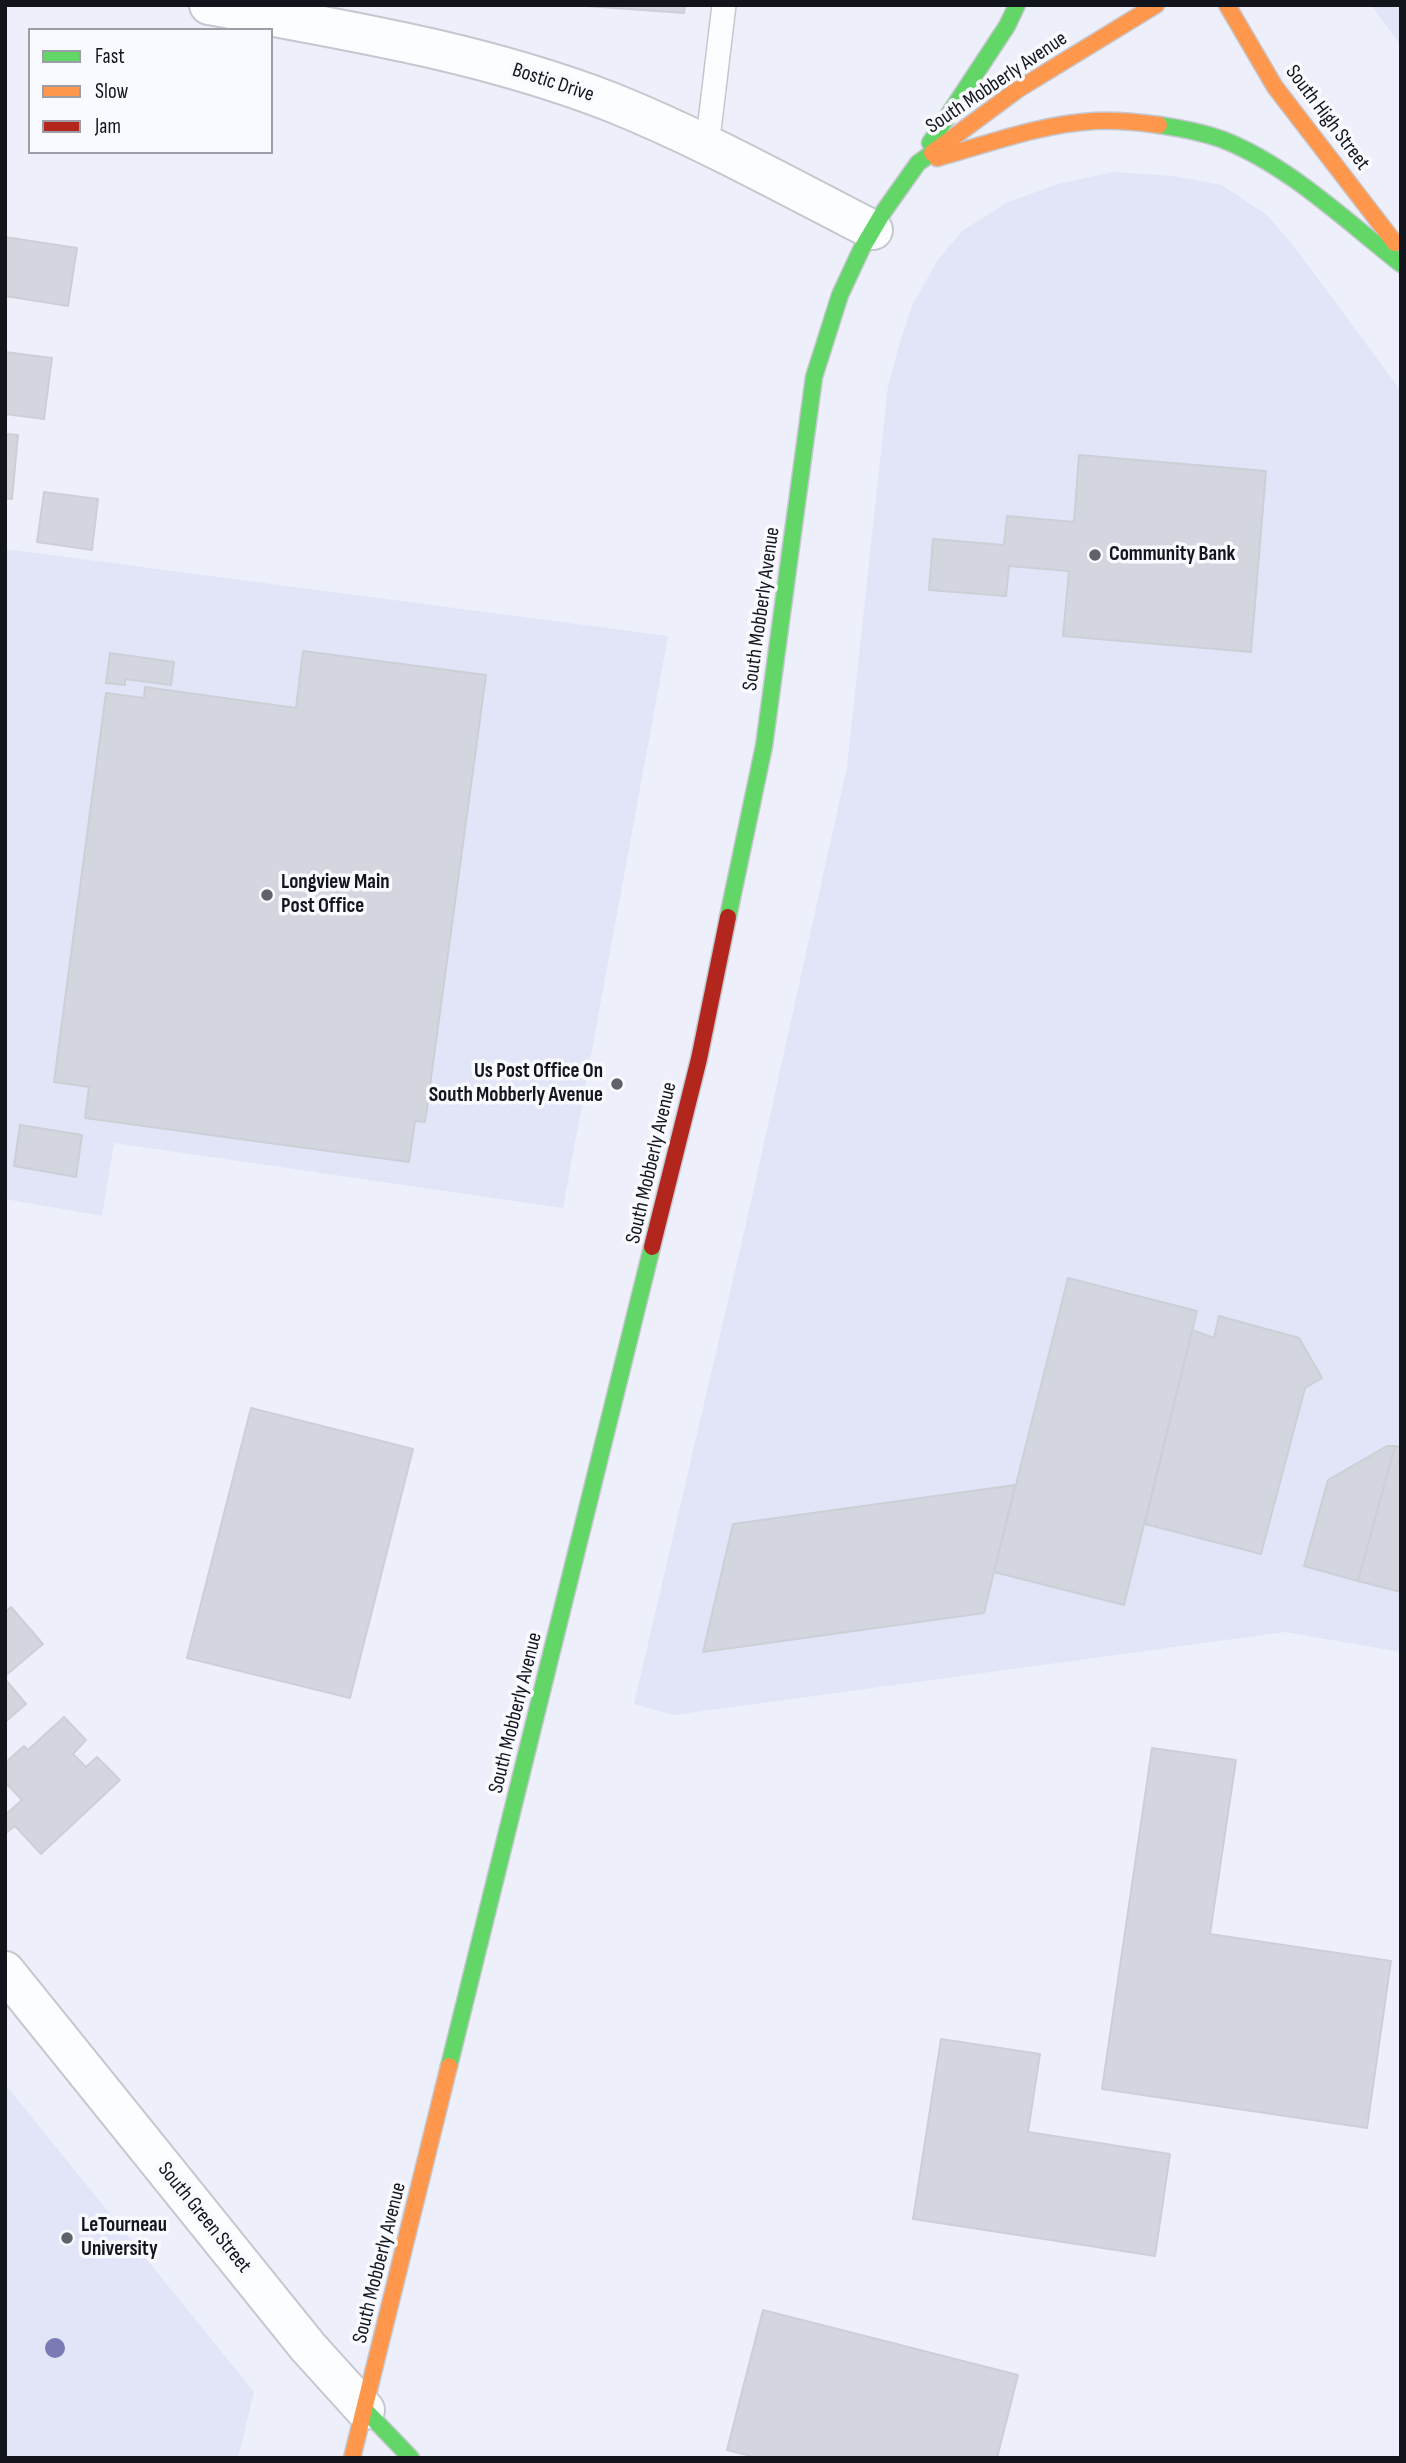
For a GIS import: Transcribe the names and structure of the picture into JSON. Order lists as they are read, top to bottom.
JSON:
{
  "streets": {
    "main road": ["South Mobberly Avenue", "South High Street", "South Green Street"],
    "street": ["Bostic Drive"]
  },
  "crossings": [
    ["Bostic Drive", "South Mobberly Avenue"],
    ["South Mobberly Avenue", "South Green Street"]
  ],
  "places": [
    "Community Bank",
    "Longview Main Post Office",
    "Us Post Office On South Mobberly Avenue",
    "LeTourneau University"
  ],
  "legend": ["Fast", "Slow", "Jam"]
}
